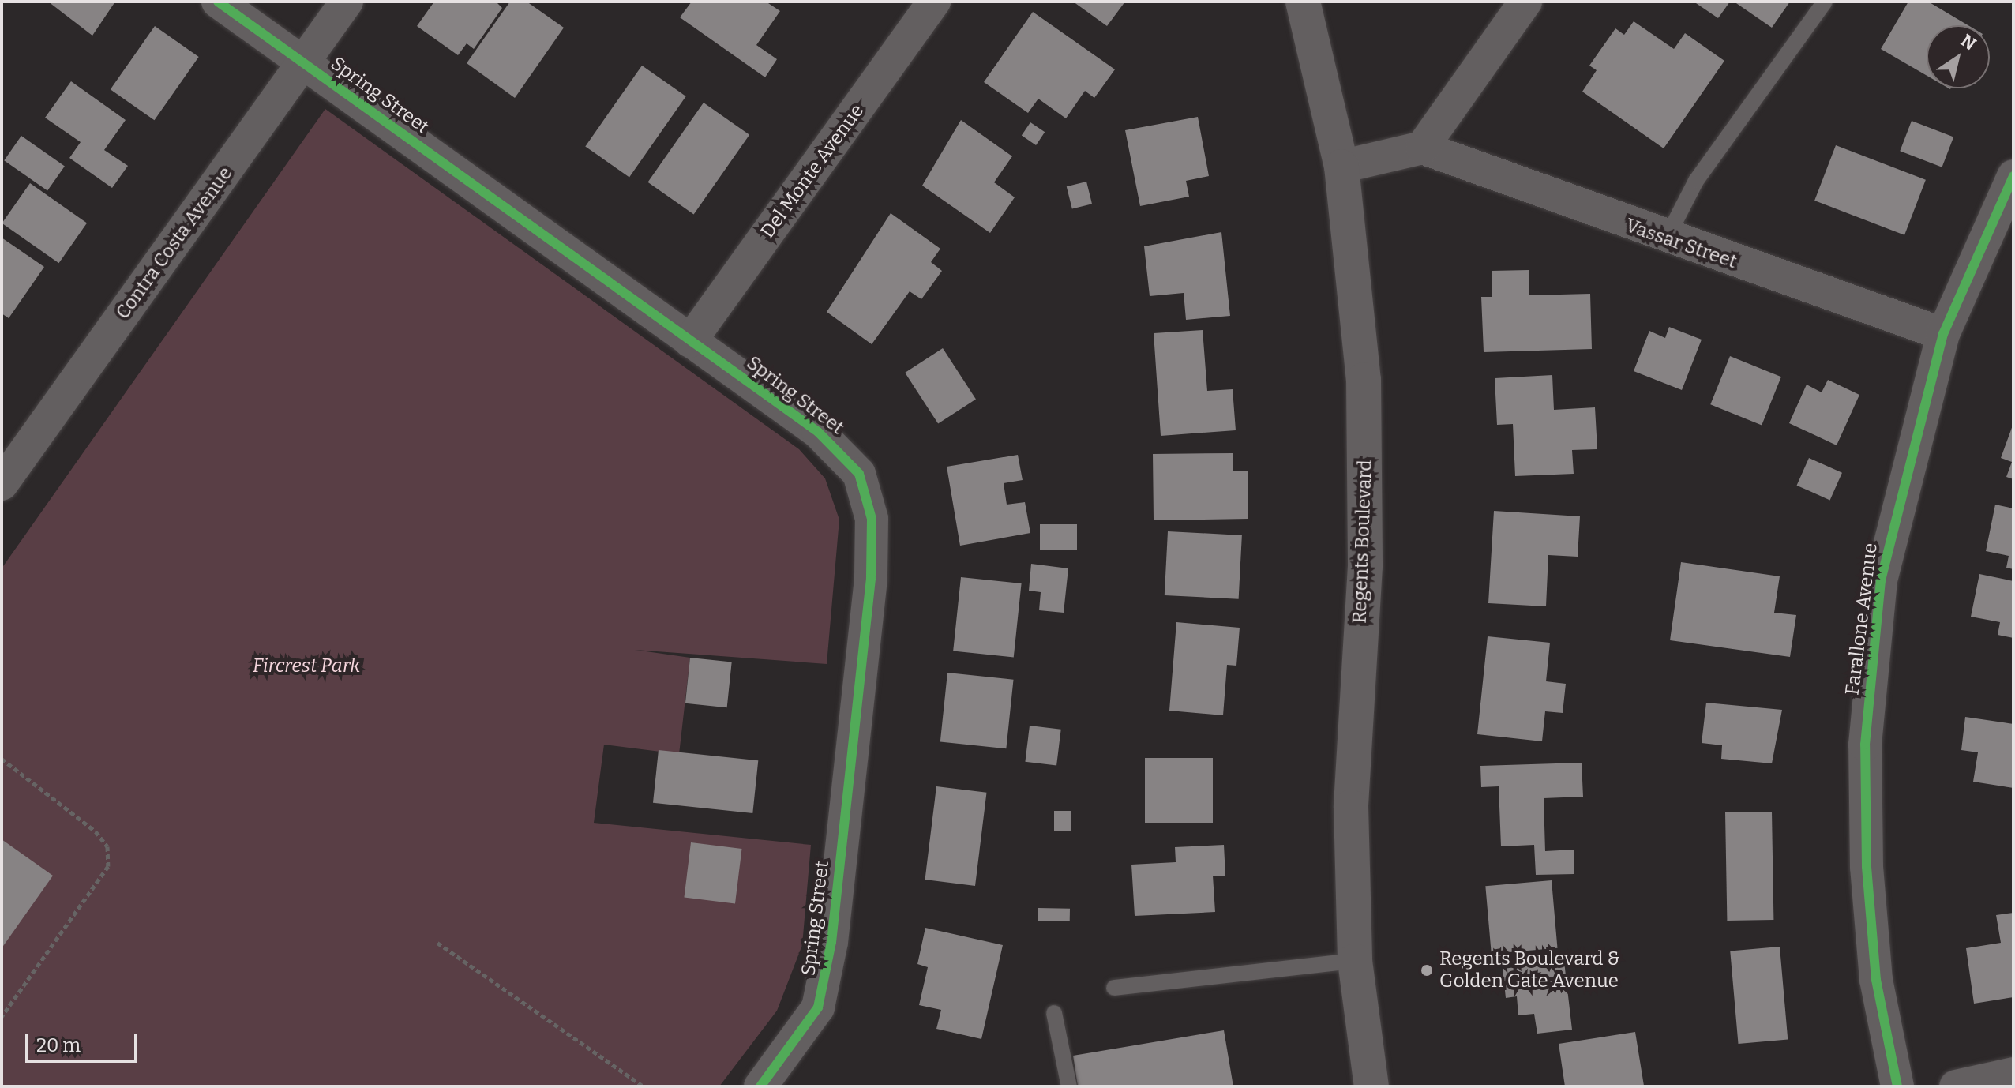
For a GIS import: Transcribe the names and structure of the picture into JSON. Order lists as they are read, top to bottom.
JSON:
{
  "streets": {
    "main road": ["Regents Boulevard"],
    "street": [
      "Spring Street",
      "Del Monte Avenue",
      "Contra Costa Avenue",
      "Vassar Street",
      "Farallone Avenue"
    ]
  },
  "crossings": [
    ["Spring Street", "Del Monte Avenue"],
    ["Spring Street", "Contra Costa Avenue"],
    ["Vassar Street", "Farallone Avenue"]
  ],
  "parks": ["Fircrest Park"],
  "places": ["Regents Boulevard & Golden Gate Avenue"],
  "scale_bar": "20 m",
  "north": "top right"
}
